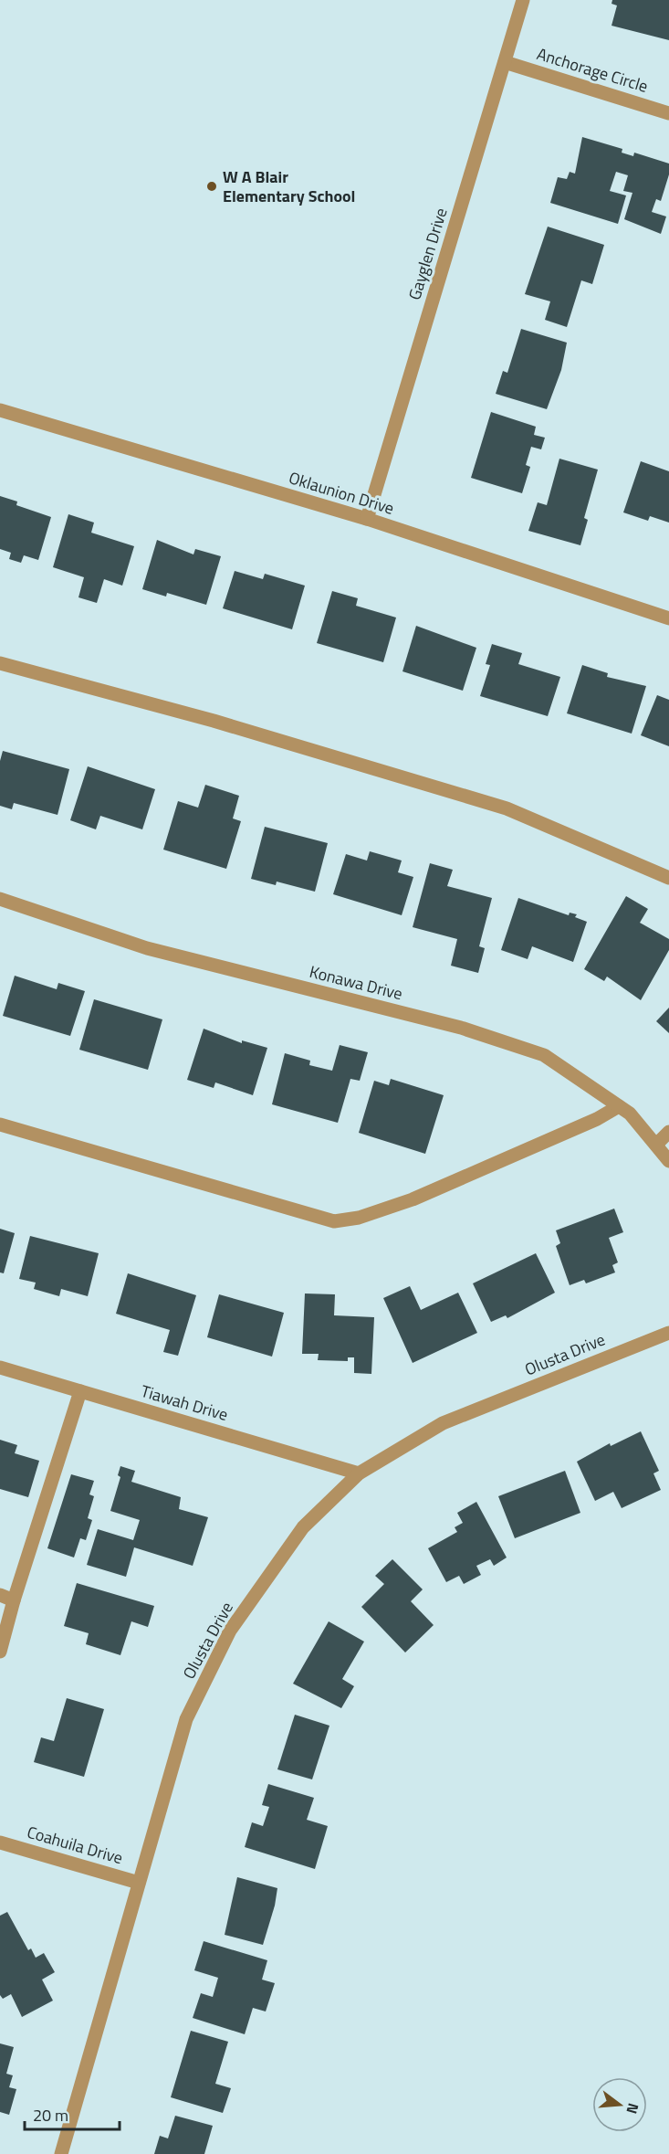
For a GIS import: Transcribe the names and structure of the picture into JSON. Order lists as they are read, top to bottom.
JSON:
{
  "streets": {
    "street": [
      "Anchorage Circle",
      "Gayglen Drive",
      "Oklaunion Drive",
      "Konawa Drive",
      "Olusta Drive",
      "Tiawah Drive",
      "Coahuila Drive"
    ]
  },
  "crossings": [
    ["Anchorage Circle", "Gayglen Drive"],
    ["Gayglen Drive", "Oklaunion Drive"],
    ["Olusta Drive", "Tiawah Drive"],
    ["Olusta Drive", "Coahuila Drive"]
  ],
  "places": ["W A Blair Elementary School"],
  "scale_bar": "20 m",
  "north": "right"
}
